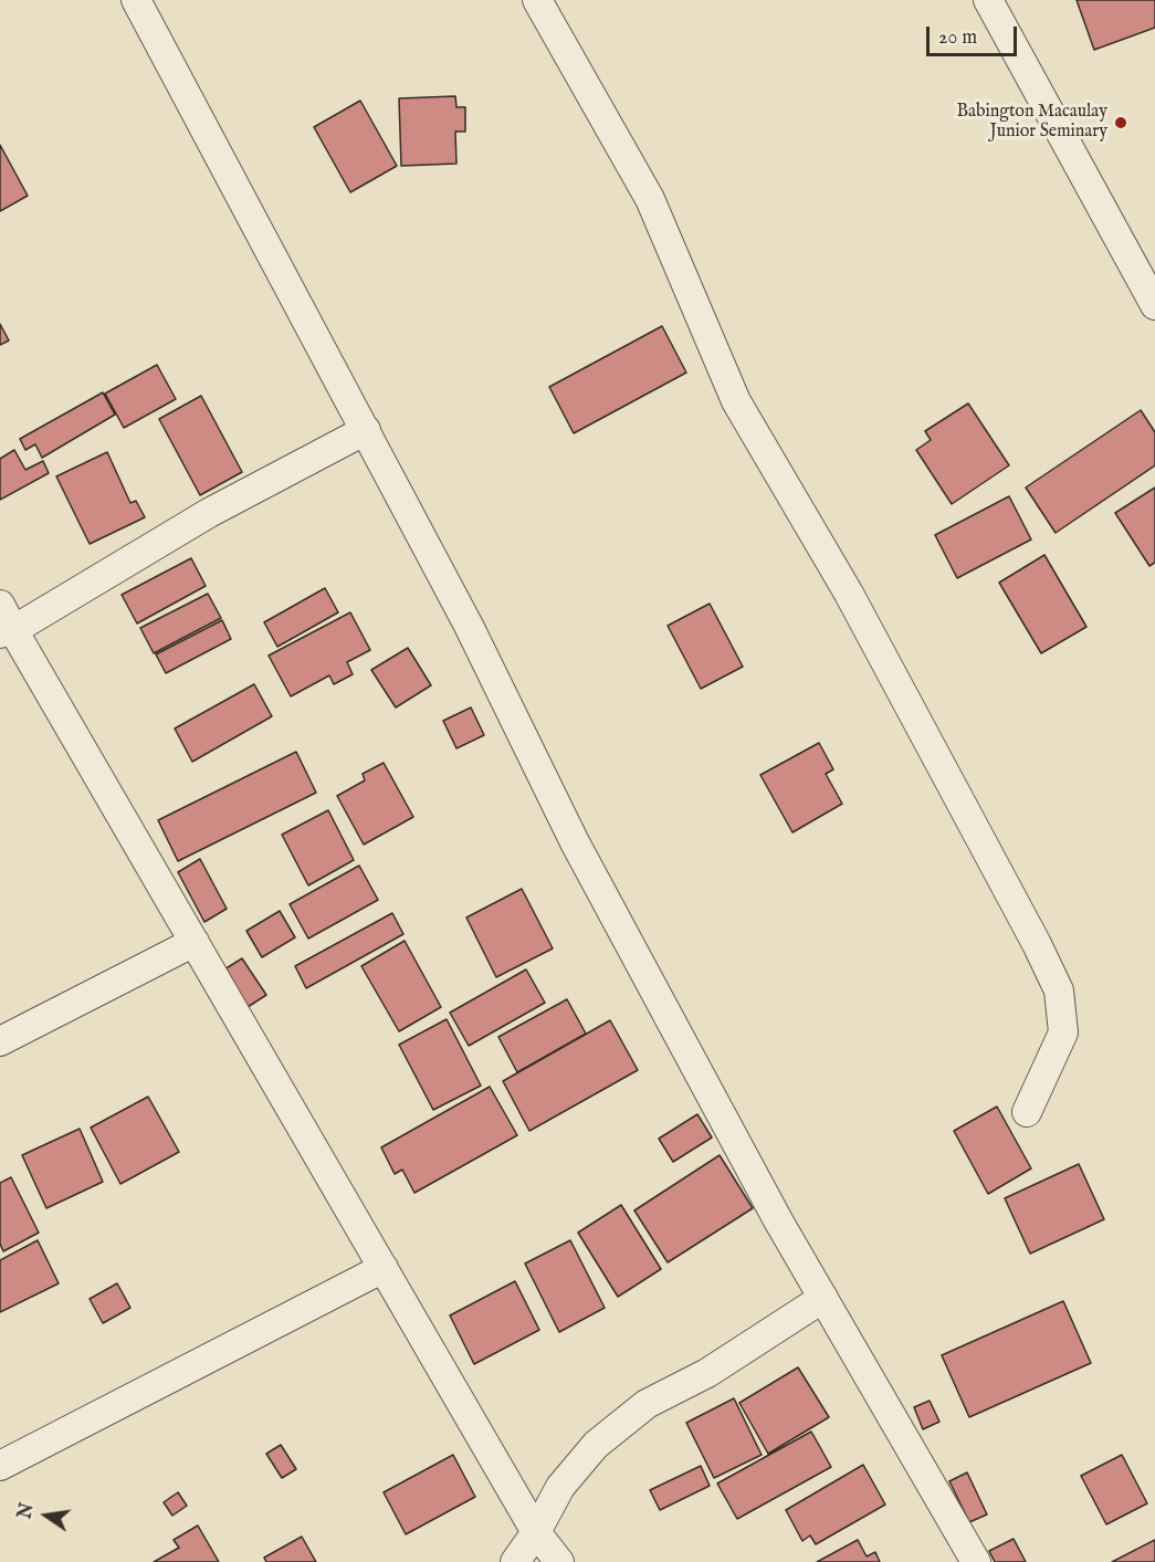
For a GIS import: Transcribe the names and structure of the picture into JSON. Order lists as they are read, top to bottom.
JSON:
{
  "places": ["Babington Macaulay Junior Seminary"],
  "scale_bar": "20 m",
  "north": "left"
}
